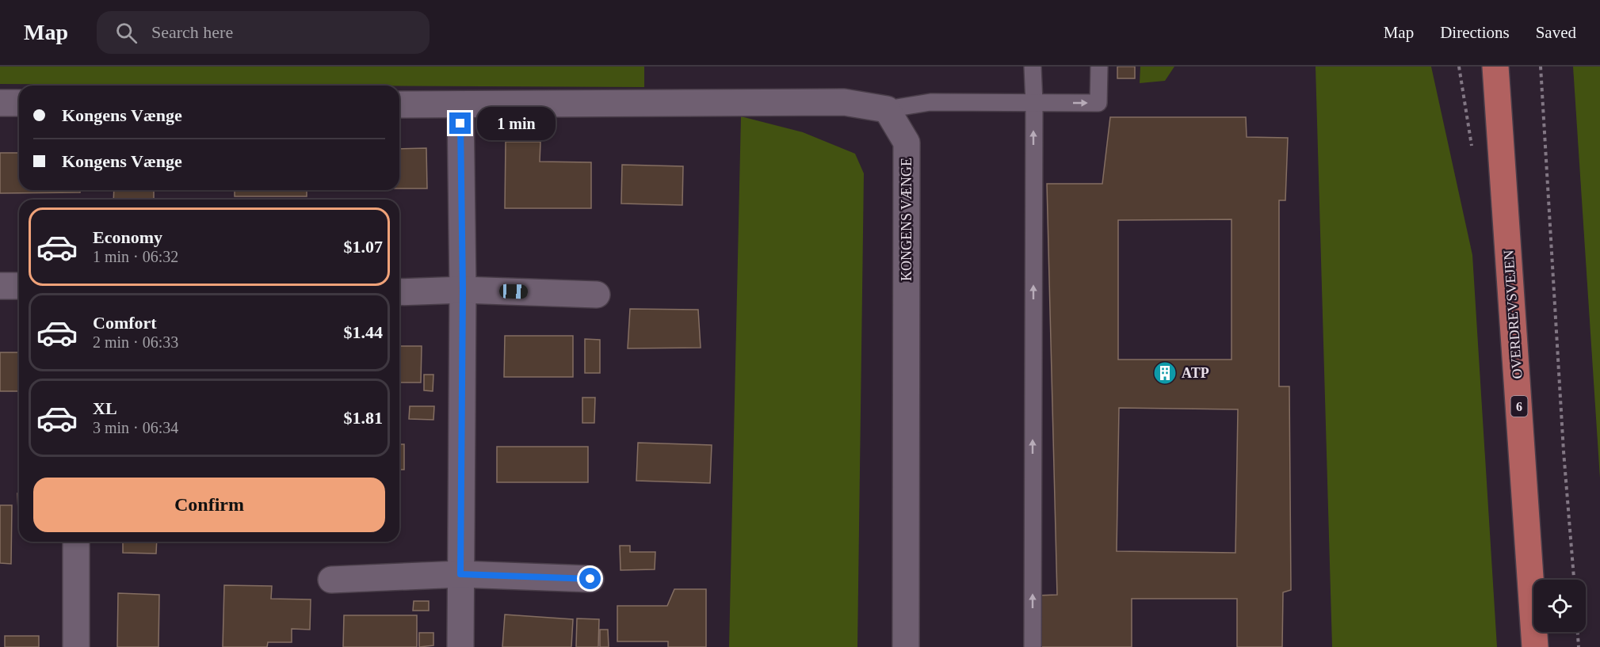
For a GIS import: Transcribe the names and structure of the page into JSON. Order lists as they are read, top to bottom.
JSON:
{
  "streets": {
    "main road": ["OVERDREVSVEJEN", "6"],
    "street": ["KONGENS VÆNGE"]
  },
  "places": {
    "building": ["ATP"]
  },
  "page": {
    "header": "Map",
    "search": "Search here",
    "nav": ["Map", "Directions", "Saved"],
    "banner": ["Kongens Vænge", "Kongens Vænge"],
    "bubble": "1 min",
    "list": [
      {
        "name": "Economy",
        "note": "1 min · 06:32",
        "value": "$1.07"
      },
      {
        "name": "Comfort",
        "note": "2 min · 06:33",
        "value": "$1.44"
      },
      {
        "name": "XL",
        "note": "3 min · 06:34",
        "value": "$1.81"
      }
    ],
    "buttons": "Confirm"
  }
}
